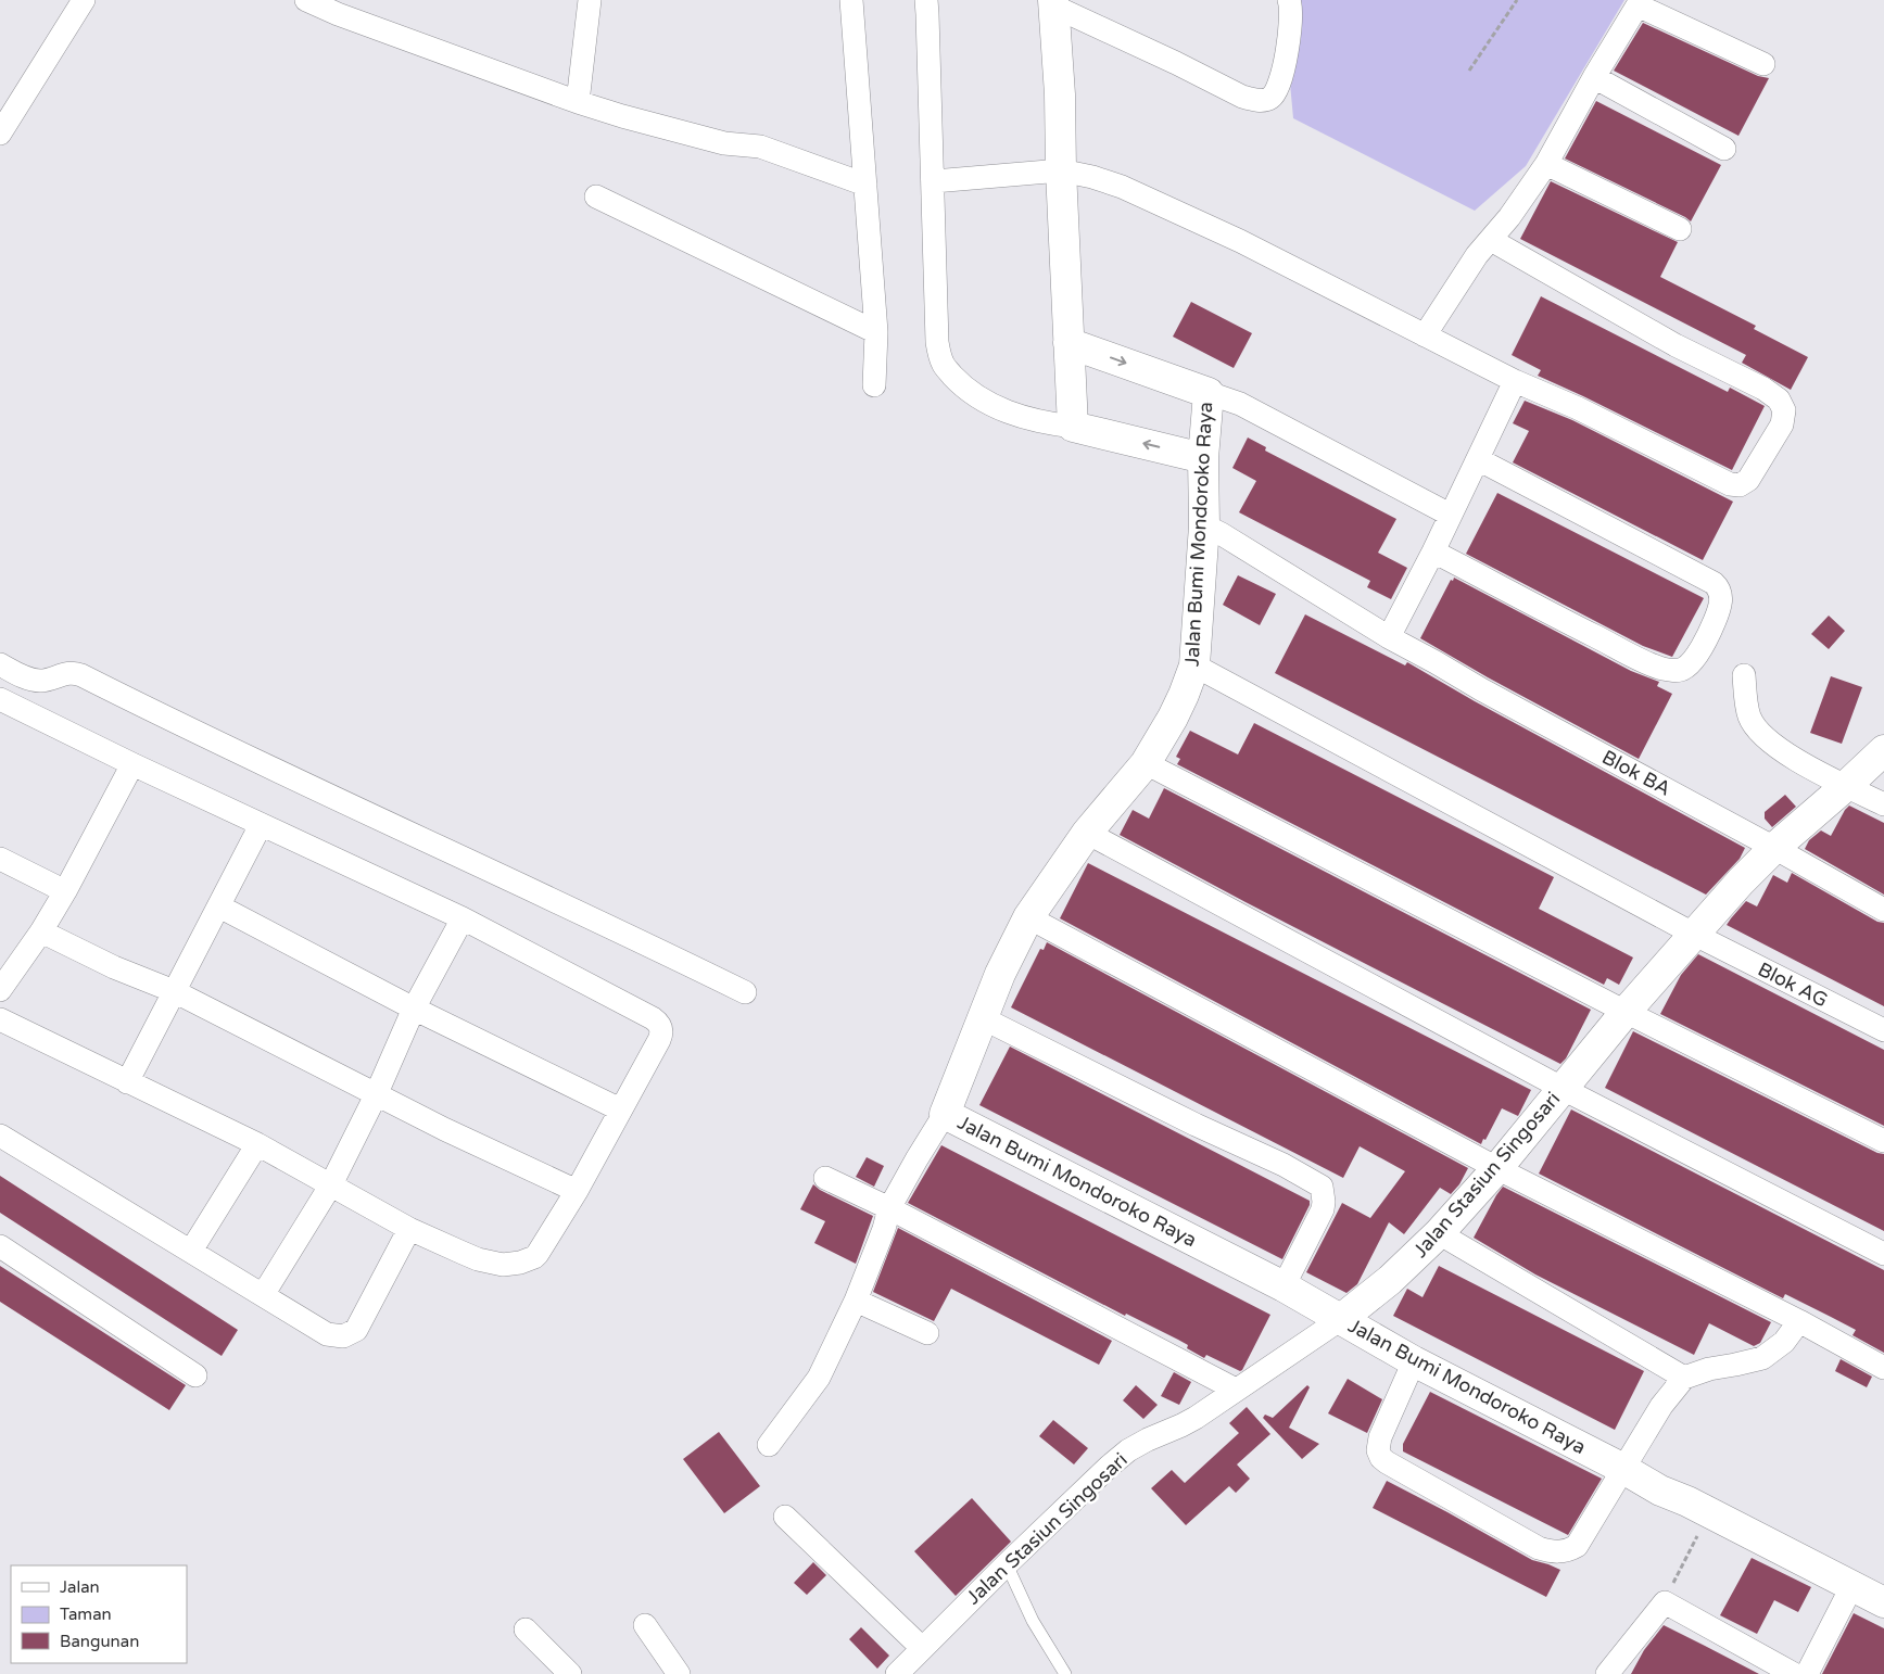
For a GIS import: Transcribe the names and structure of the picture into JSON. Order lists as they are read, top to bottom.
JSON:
{
  "streets": {
    "street": [
      "Jalan Bumi Mondoroko Raya",
      "Blok BA",
      "Blok AG",
      "Jalan Stasiun Singosari"
    ]
  },
  "crossings": [
    ["Jalan Bumi Mondoroko Raya", "Blok BA"],
    ["Jalan Bumi Mondoroko Raya", "Blok AG"],
    ["Jalan Bumi Mondoroko Raya", "Jalan Stasiun Singosari"],
    ["Blok BA", "Jalan Stasiun Singosari"],
    ["Blok AG", "Jalan Stasiun Singosari"]
  ],
  "legend": ["Jalan", "Taman", "Bangunan"]
}
